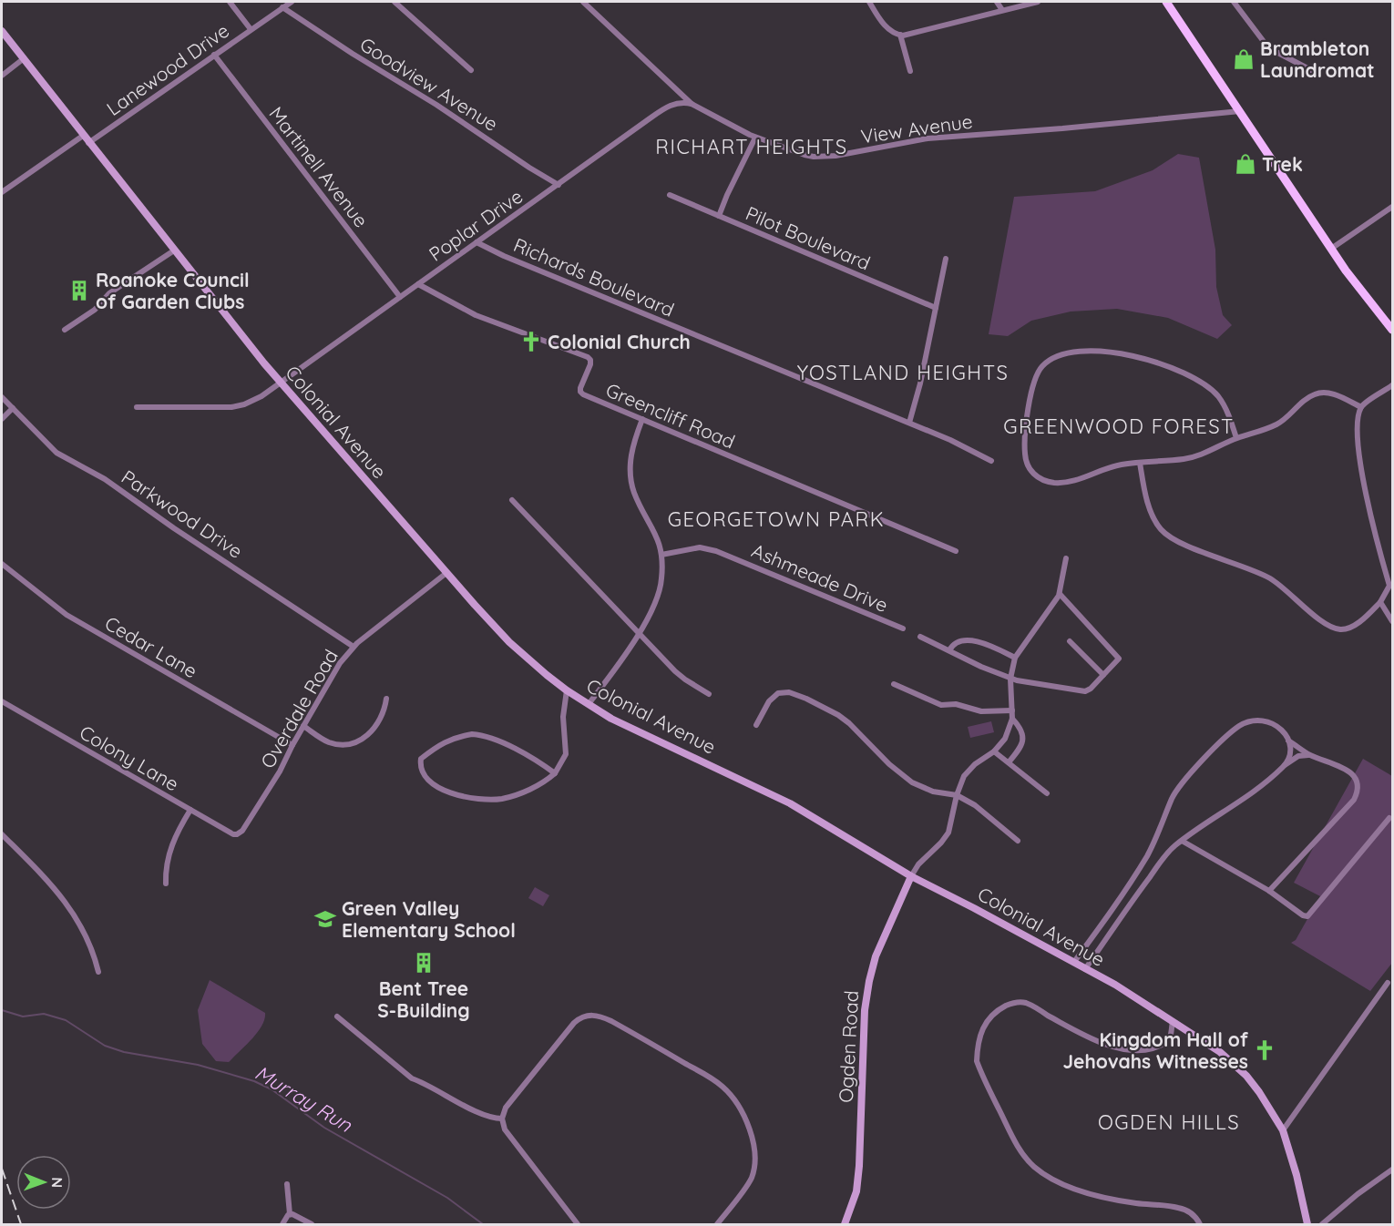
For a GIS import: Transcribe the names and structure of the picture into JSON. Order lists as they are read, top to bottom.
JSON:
{
  "streets": {
    "main road": ["Colonial Avenue", "Ogden Road"],
    "street": [
      "Lanewood Drive",
      "Goodview Avenue",
      "View Avenue",
      "Martinell Avenue",
      "Poplar Drive",
      "Pilot Boulevard",
      "Richards Boulevard",
      "Greencliff Road",
      "Parkwood Drive",
      "Ashmeade Drive",
      "Cedar Lane",
      "Overdale Road",
      "Colony Lane"
    ]
  },
  "crossings": [
    ["Lanewood Drive", "Goodview Avenue"],
    ["Lanewood Drive", "Martinell Avenue"],
    ["Lanewood Drive", "Colonial Avenue"],
    ["Goodview Avenue", "Poplar Drive"],
    ["View Avenue", "Poplar Drive"],
    ["Martinell Avenue", "Poplar Drive"],
    ["Poplar Drive", "Richards Boulevard"],
    ["Poplar Drive", "Greencliff Road"],
    ["Poplar Drive", "Colonial Avenue"],
    ["Colonial Avenue", "Overdale Road"],
    ["Colonial Avenue", "Ogden Road"],
    ["Parkwood Drive", "Overdale Road"],
    ["Cedar Lane", "Overdale Road"],
    ["Overdale Road", "Colony Lane"]
  ],
  "districts": [
    "RICHART HEIGHTS",
    "YOSTLAND HEIGHTS",
    "GREENWOOD FOREST",
    "GEORGETOWN PARK",
    "OGDEN HILLS"
  ],
  "water": ["Murray Run"],
  "places": {
    "shop": ["Brambleton Laundromat", "Trek"],
    "building": ["Roanoke Council of Garden Clubs", "Bent Tree S-Building"],
    "church": ["Colonial Church", "Kingdom Hall of Jehovahs Witnesses"],
    "school or university": ["Green Valley Elementary School"]
  },
  "north": "right"
}
